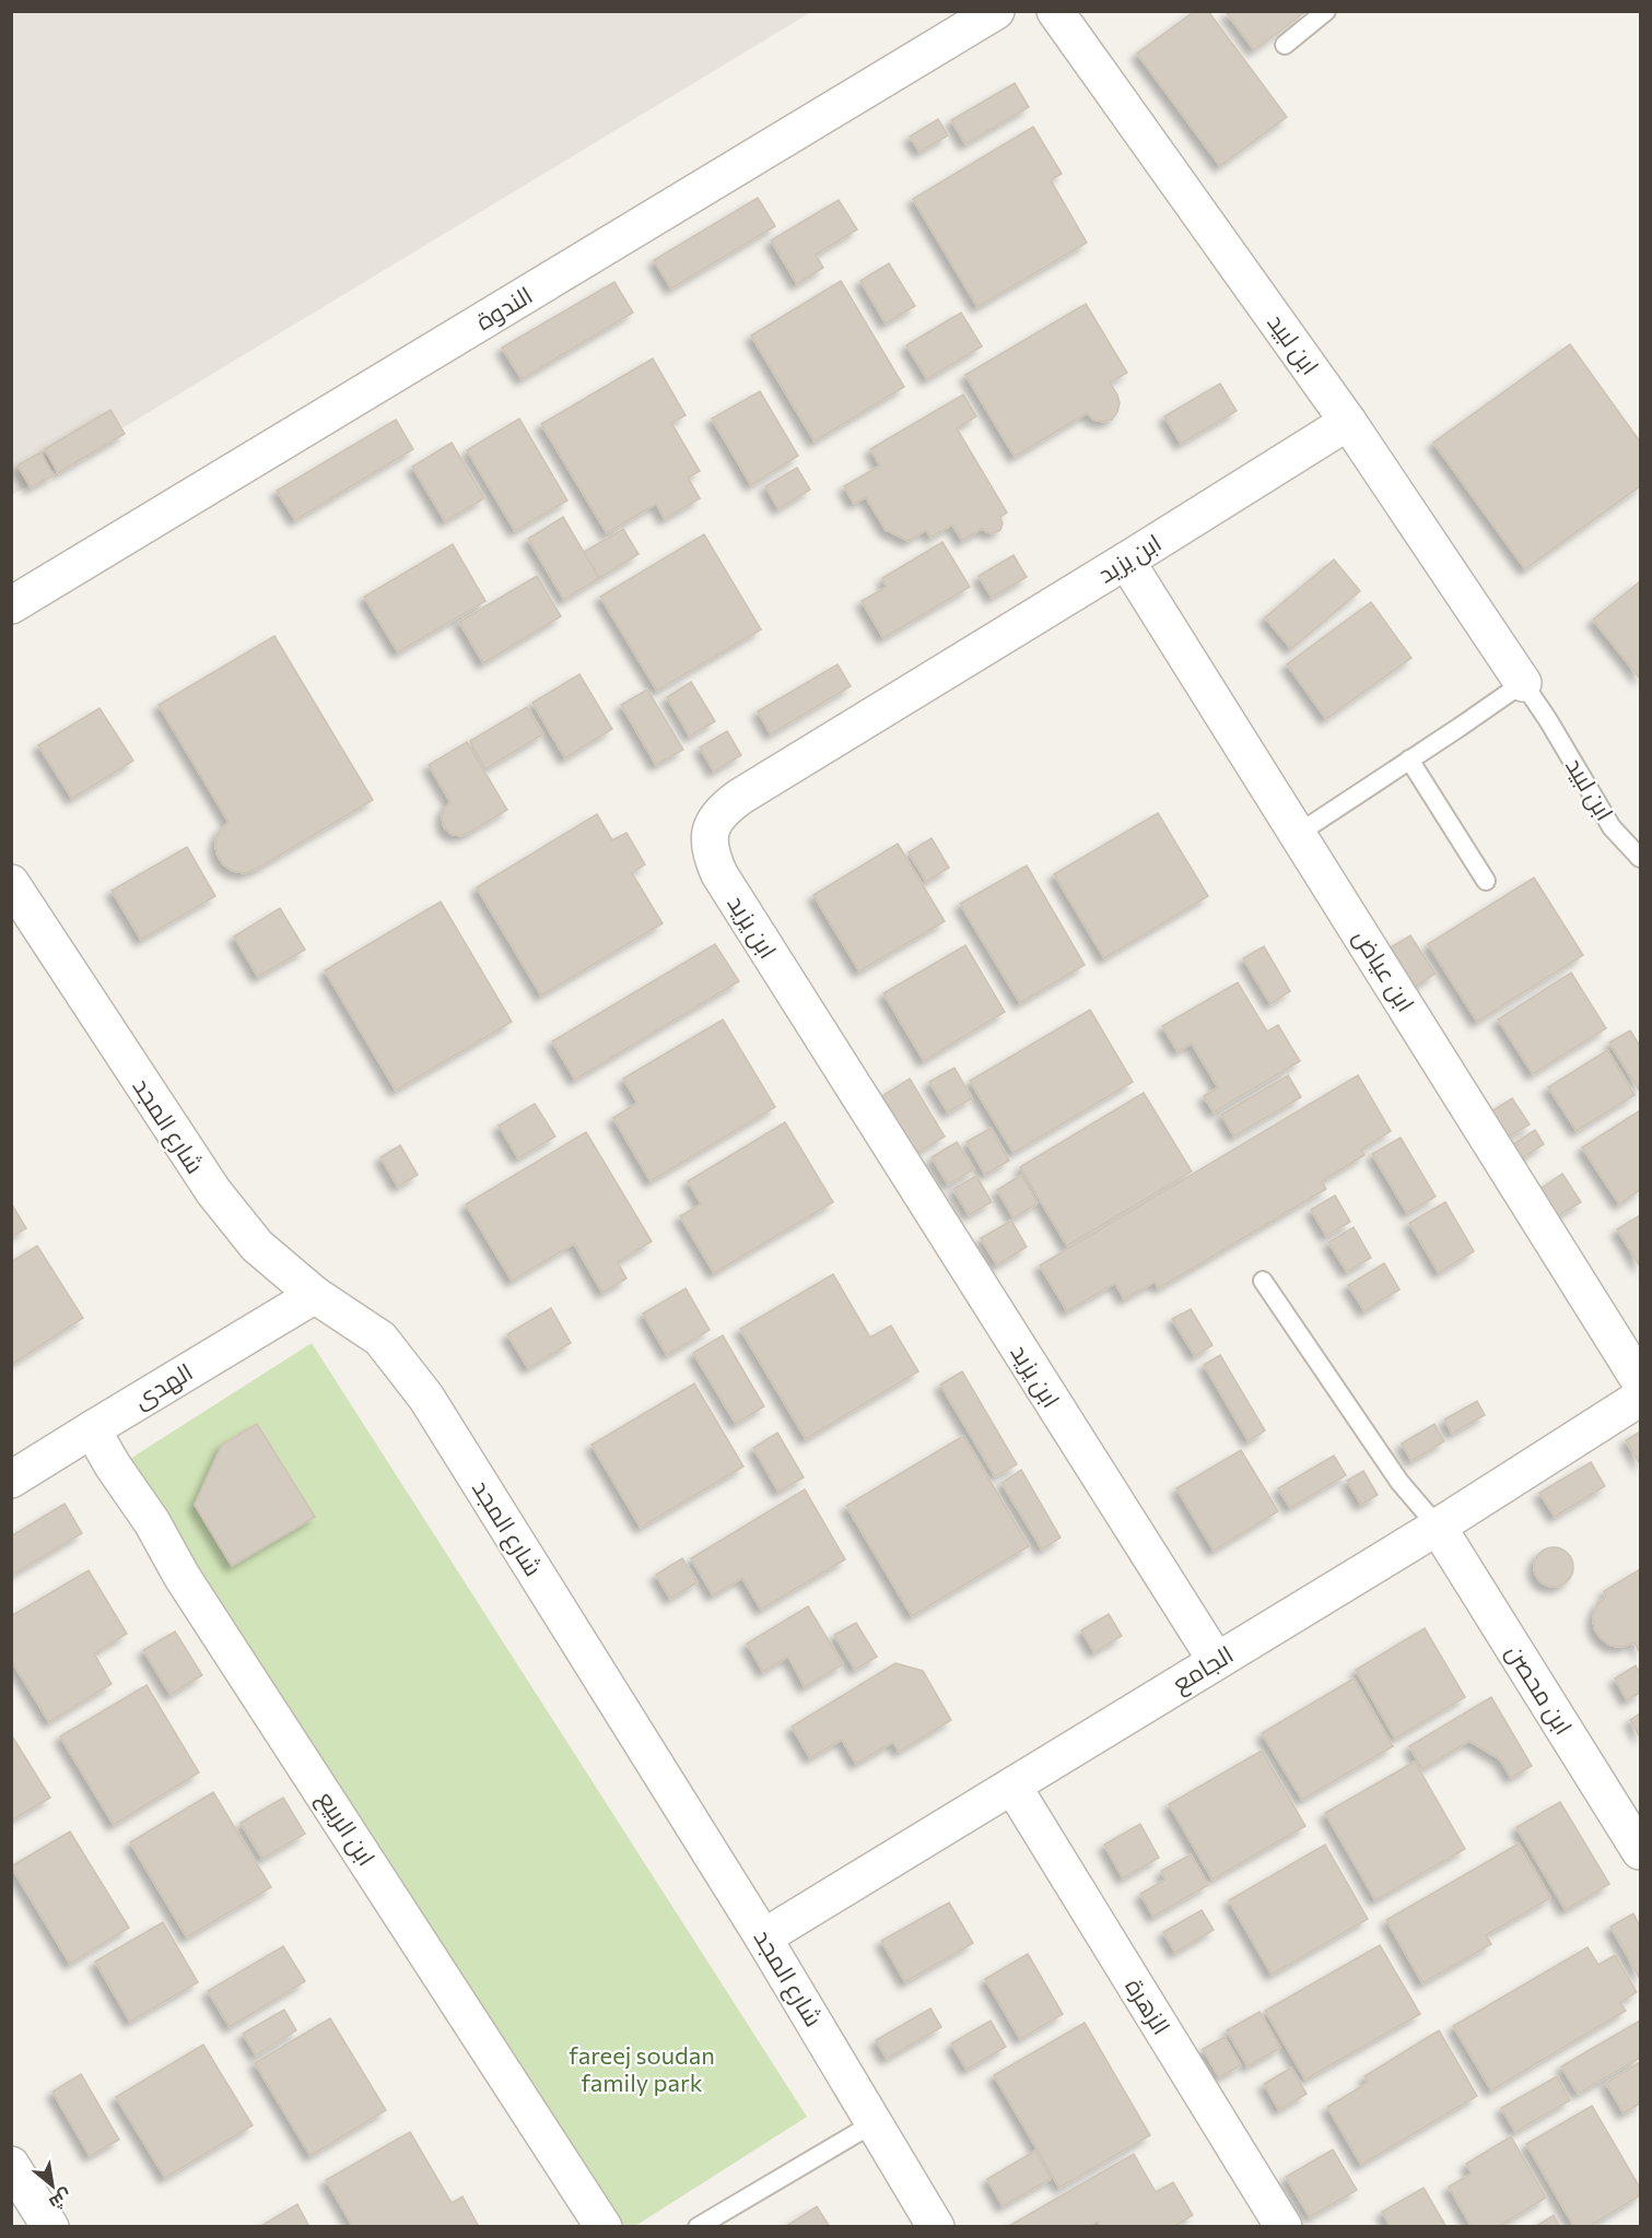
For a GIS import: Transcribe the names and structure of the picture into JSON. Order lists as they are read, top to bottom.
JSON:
{
  "streets": {
    "street": [
      "الندوة",
      "ابن لبيد",
      "ابن يزيد",
      "ابن عياض",
      "شارع المجد",
      "الهدى",
      "الجامع",
      "ابن محصن",
      "ابن الربيع",
      "الزهرة"
    ]
  },
  "crossings": [
    ["ابن لبيد", "ابن يزيد"],
    ["ابن يزيد", "ابن عياض"],
    ["ابن يزيد", "الجامع"],
    ["شارع المجد", "الهدى"],
    ["شارع المجد", "الجامع"],
    ["الهدى", "ابن الربيع"],
    ["الجامع", "ابن محصن"],
    ["الجامع", "الزهرة"]
  ],
  "parks": ["fareej soudan family park"],
  "north": "bottom right"
}
